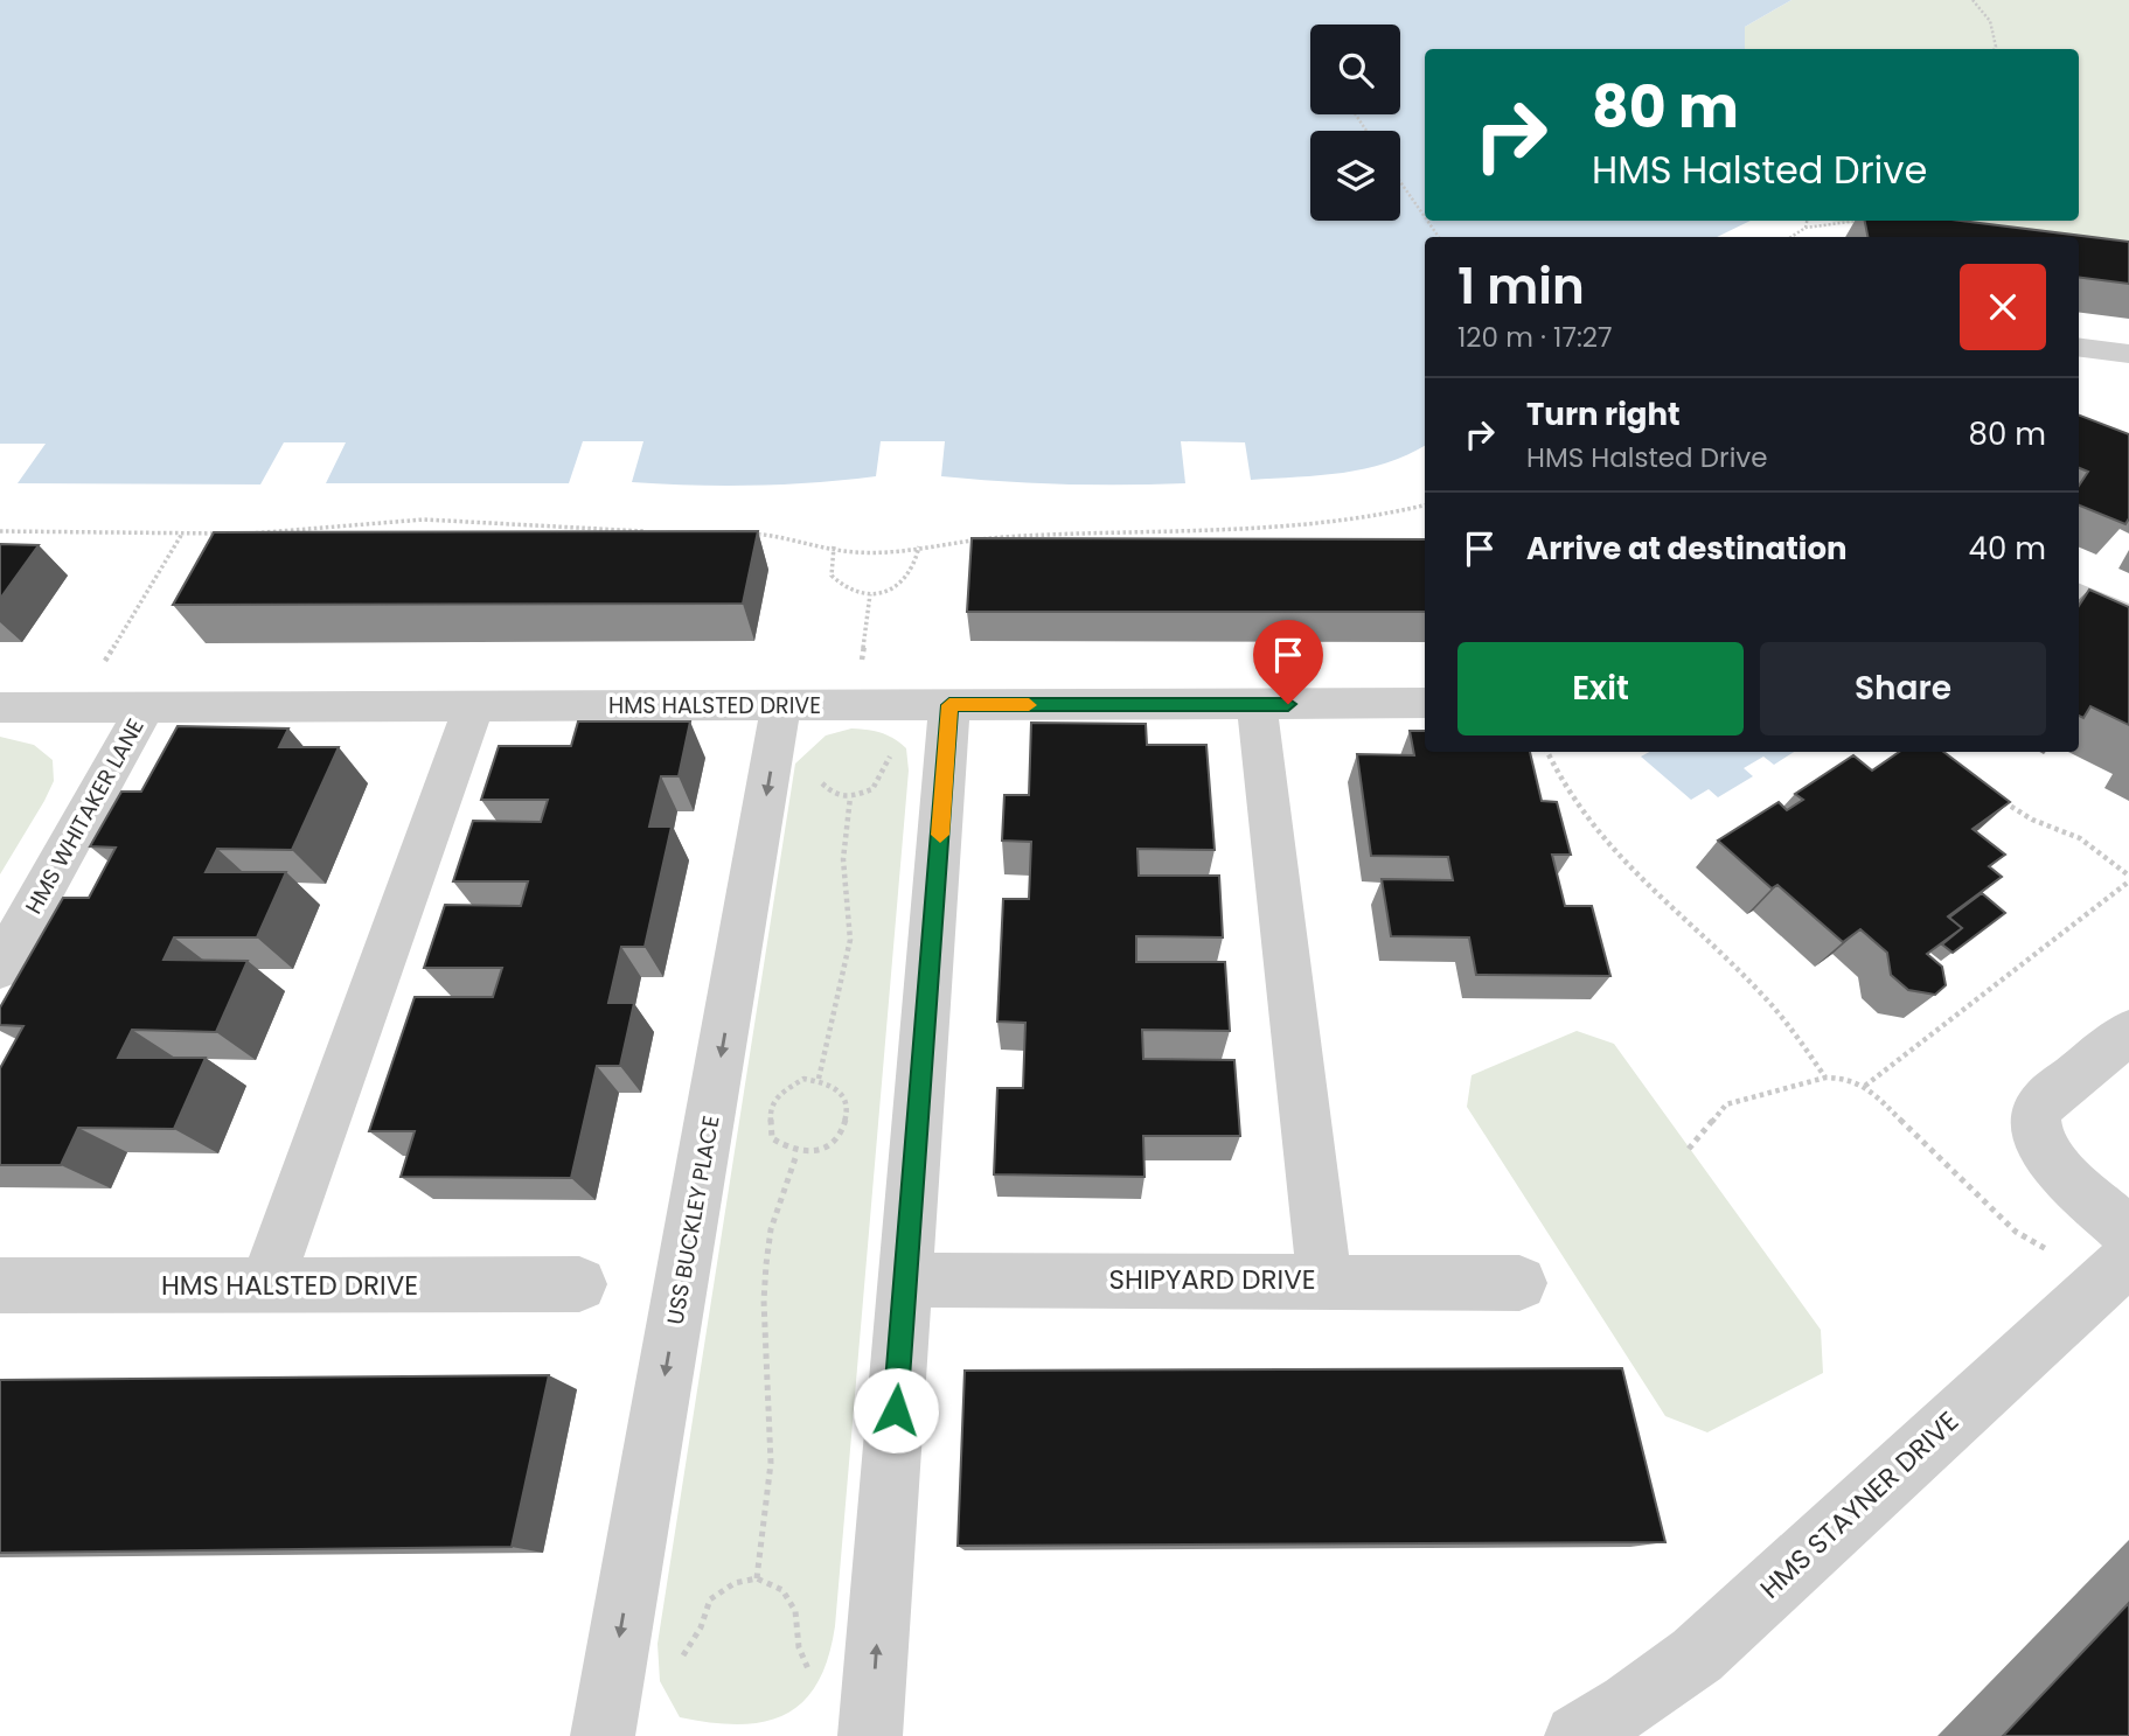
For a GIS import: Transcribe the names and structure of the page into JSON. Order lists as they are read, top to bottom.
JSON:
{
  "streets": {
    "street": [
      "HMS HALSTED DRIVE",
      "HMS WHITAKER LANE",
      "USS BUCKLEY PLACE",
      "SHIPYARD DRIVE",
      "HMS STAYNER DRIVE"
    ]
  },
  "crossings": [
    ["HMS HALSTED DRIVE", "HMS WHITAKER LANE"],
    ["HMS HALSTED DRIVE", "USS BUCKLEY PLACE"]
  ],
  "page": {
    "turn": ["80 m", "HMS Halsted Drive"],
    "heading": ["1 min", "120 m · 17:27"],
    "list": [
      {
        "name": "Turn right",
        "note": "HMS Halsted Drive",
        "value": "80 m"
      },
      {
        "name": "Arrive at destination",
        "value": "40 m"
      }
    ],
    "buttons": ["Exit", "Share"]
  }
}
